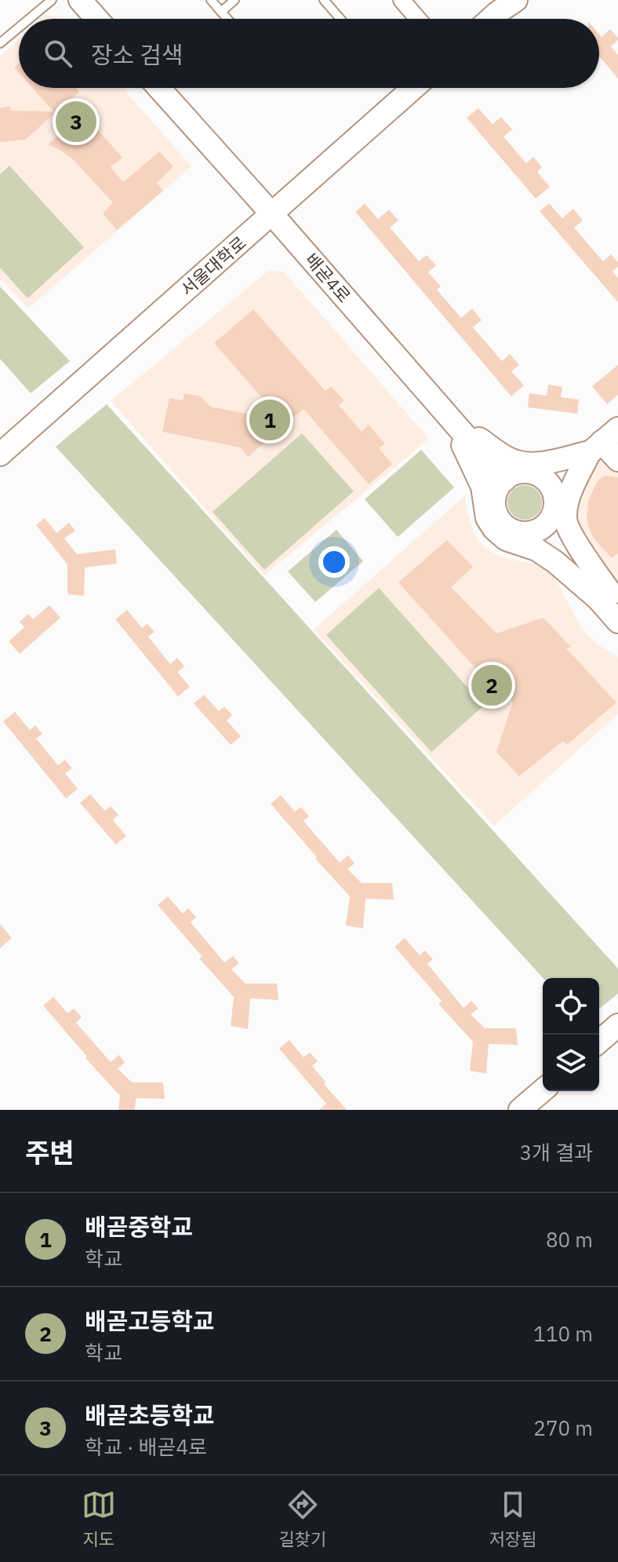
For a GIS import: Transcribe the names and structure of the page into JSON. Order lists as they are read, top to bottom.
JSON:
{
  "streets": {
    "main road": ["서울대학로", "배곧4로"]
  },
  "crossings": [
    ["서울대학로", "배곧4로"]
  ],
  "page": {
    "search": "장소 검색",
    "pins": ["3", "1", "2"],
    "heading": ["주변", "3개 결과"],
    "list": [
      {
        "mark": "1",
        "name": "배곧중학교",
        "note": "학교",
        "value": "80 m"
      },
      {
        "mark": "2",
        "name": "배곧고등학교",
        "note": "학교",
        "value": "110 m"
      },
      {
        "mark": "3",
        "name": "배곧초등학교",
        "note": "학교 · 배곧4로",
        "value": "270 m"
      }
    ],
    "nav": ["지도", "길찾기", "저장됨"]
  }
}
